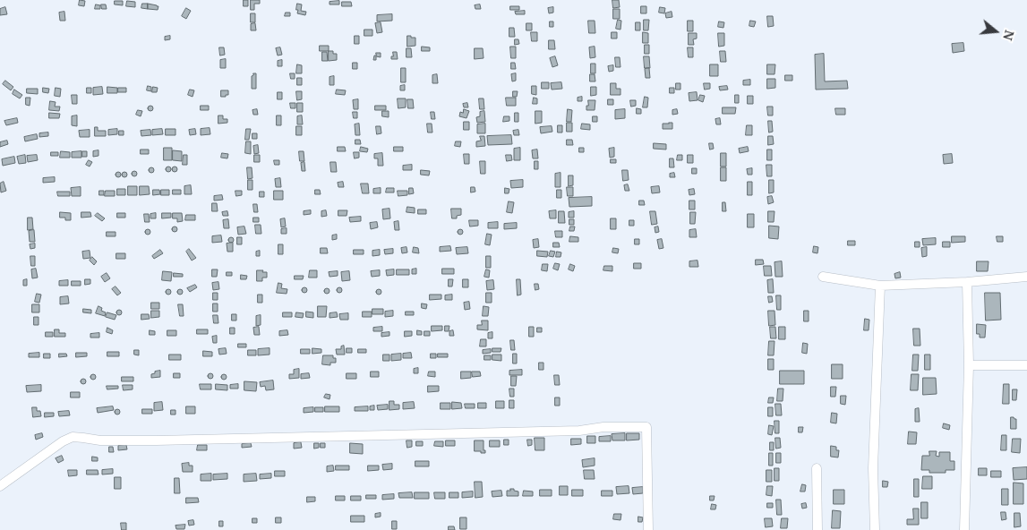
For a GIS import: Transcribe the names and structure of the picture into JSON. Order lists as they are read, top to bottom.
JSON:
{
  "north": "right"
}
